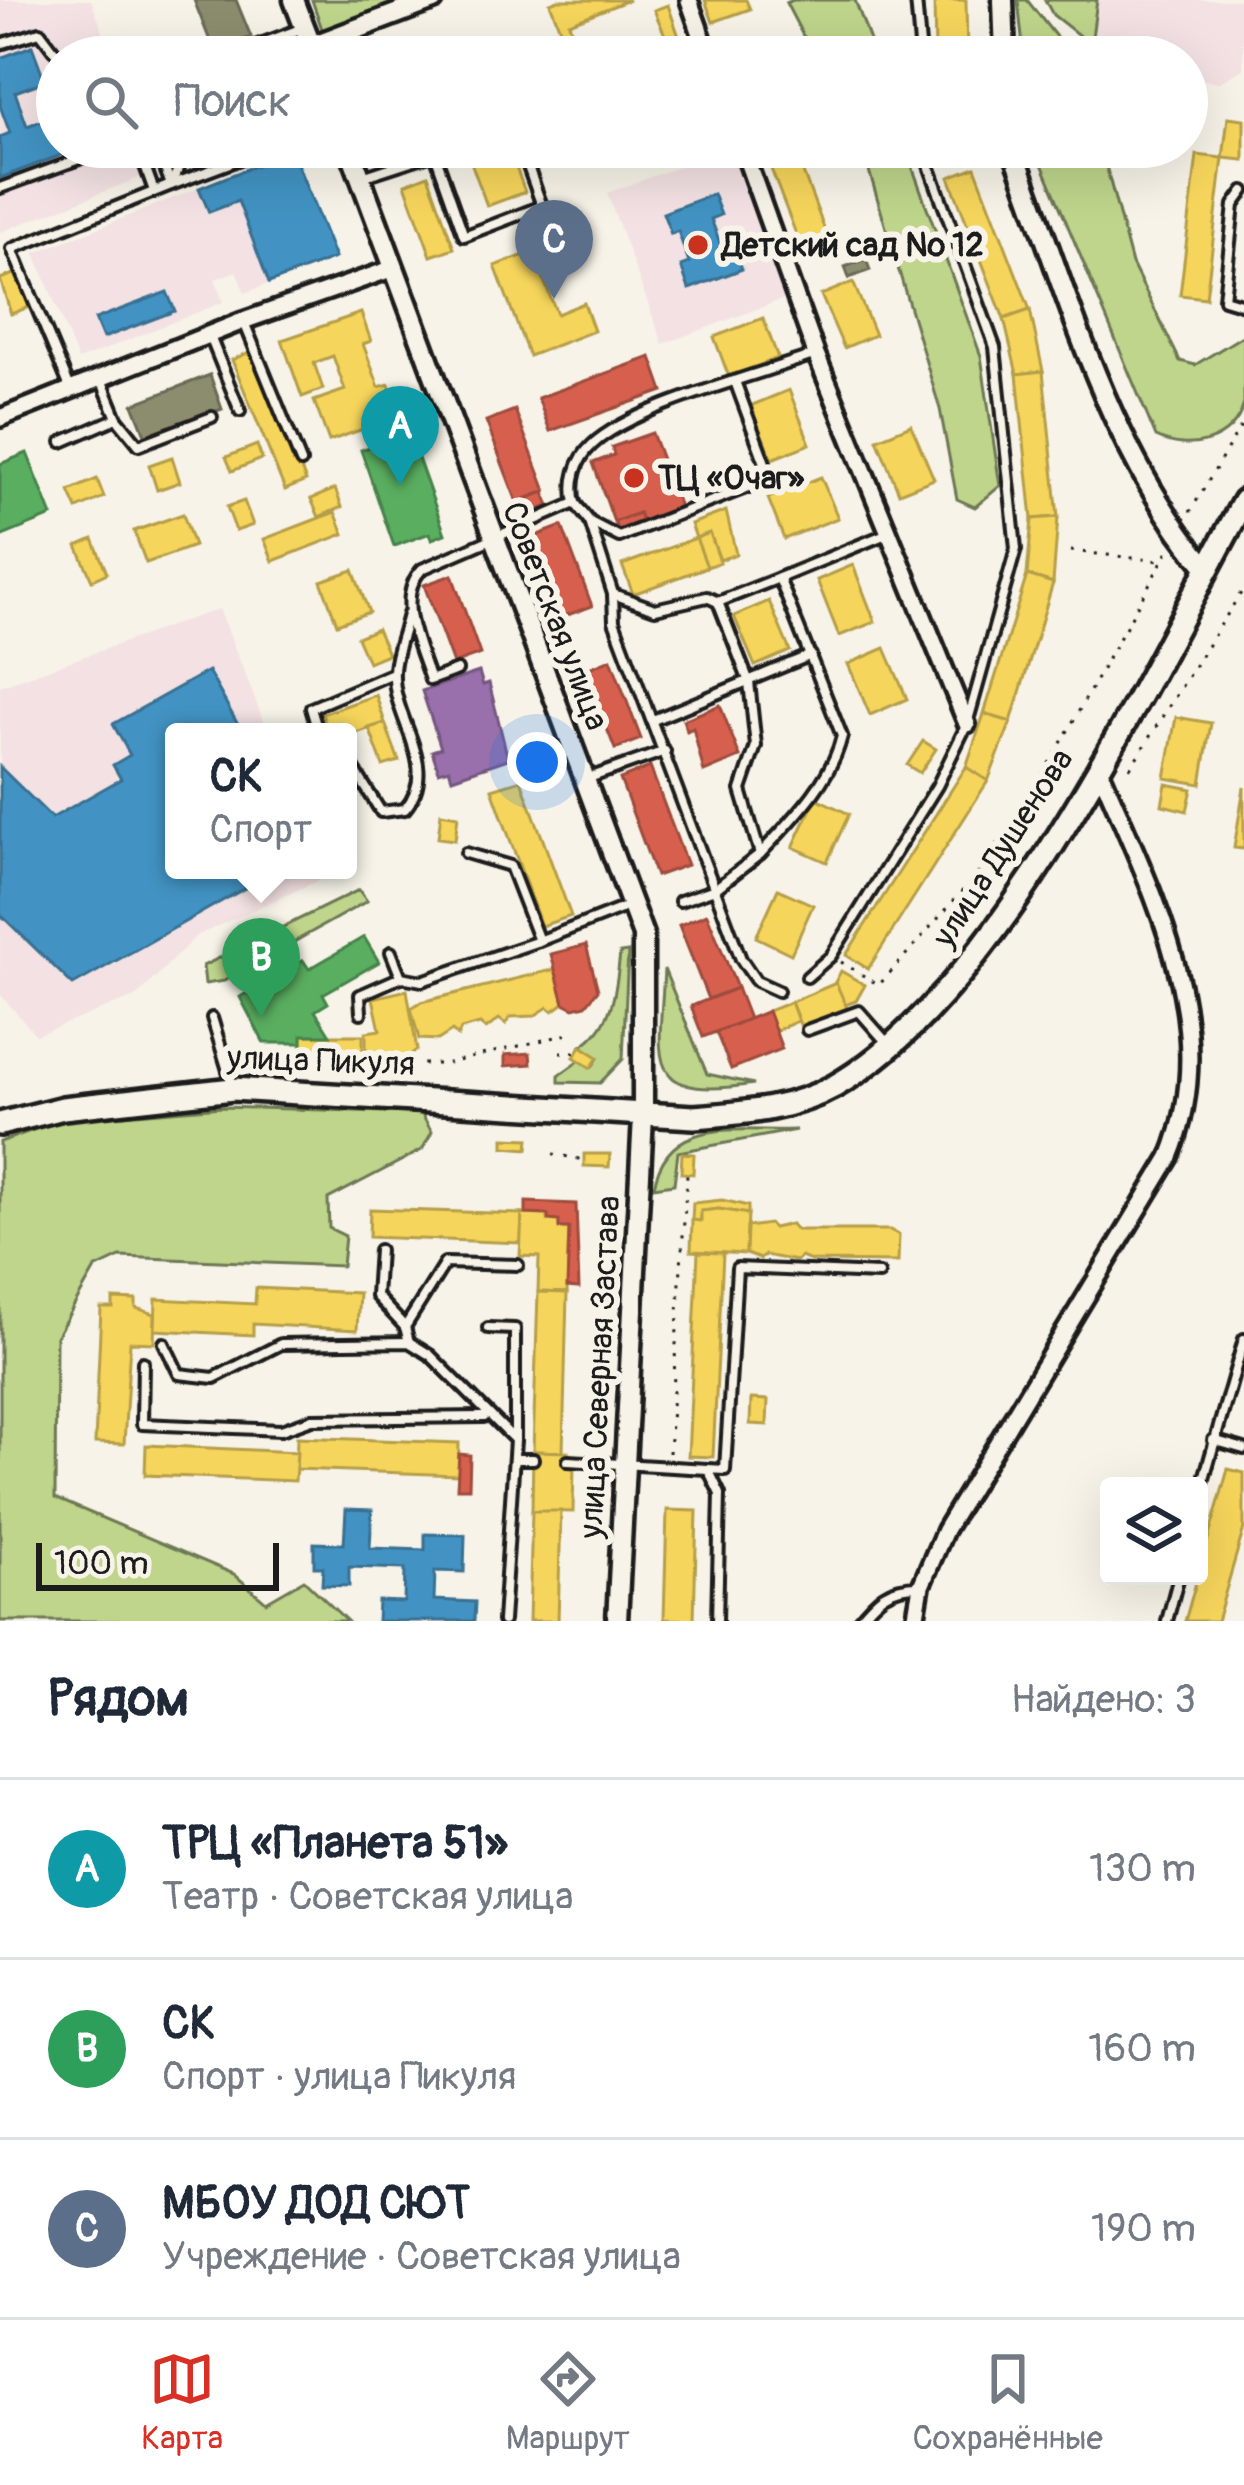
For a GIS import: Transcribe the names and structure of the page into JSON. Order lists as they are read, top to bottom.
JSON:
{
  "streets": {
    "main road": ["улица Душенова", "улица Пикуля"],
    "street": ["Советская улица", "улица Северная Застава"]
  },
  "crossings": [
    ["Советская улица", "улица Душенова"],
    ["Советская улица", "улица Пикуля"],
    ["Советская улица", "улица Северная Застава"],
    ["улица Душенова", "улица Пикуля"],
    ["улица Душенова", "улица Северная Застава"],
    ["улица Пикуля", "улица Северная Застава"]
  ],
  "places": ["Детский сад № 12", "ТЦ «Очаг»"],
  "scale_bar": "100 m",
  "page": {
    "search": "Поиск",
    "pins": ["C", "A", "B"],
    "popup": ["СК", "Спорт"],
    "scale": "100 m",
    "heading": ["Рядом", "Найдено: 3"],
    "list": [
      {
        "mark": "A",
        "name": "ТРЦ «Планета 51»",
        "note": "Театр · Советская улица",
        "value": "130 m"
      },
      {
        "mark": "B",
        "name": "СК",
        "note": "Спорт · улица Пикуля",
        "value": "160 m"
      },
      {
        "mark": "C",
        "name": "МБОУ ДОД СЮТ",
        "note": "Учреждение · Советская улица",
        "value": "190 m"
      }
    ],
    "nav": ["Карта", "Маршрут", "Сохранённые"]
  }
}
